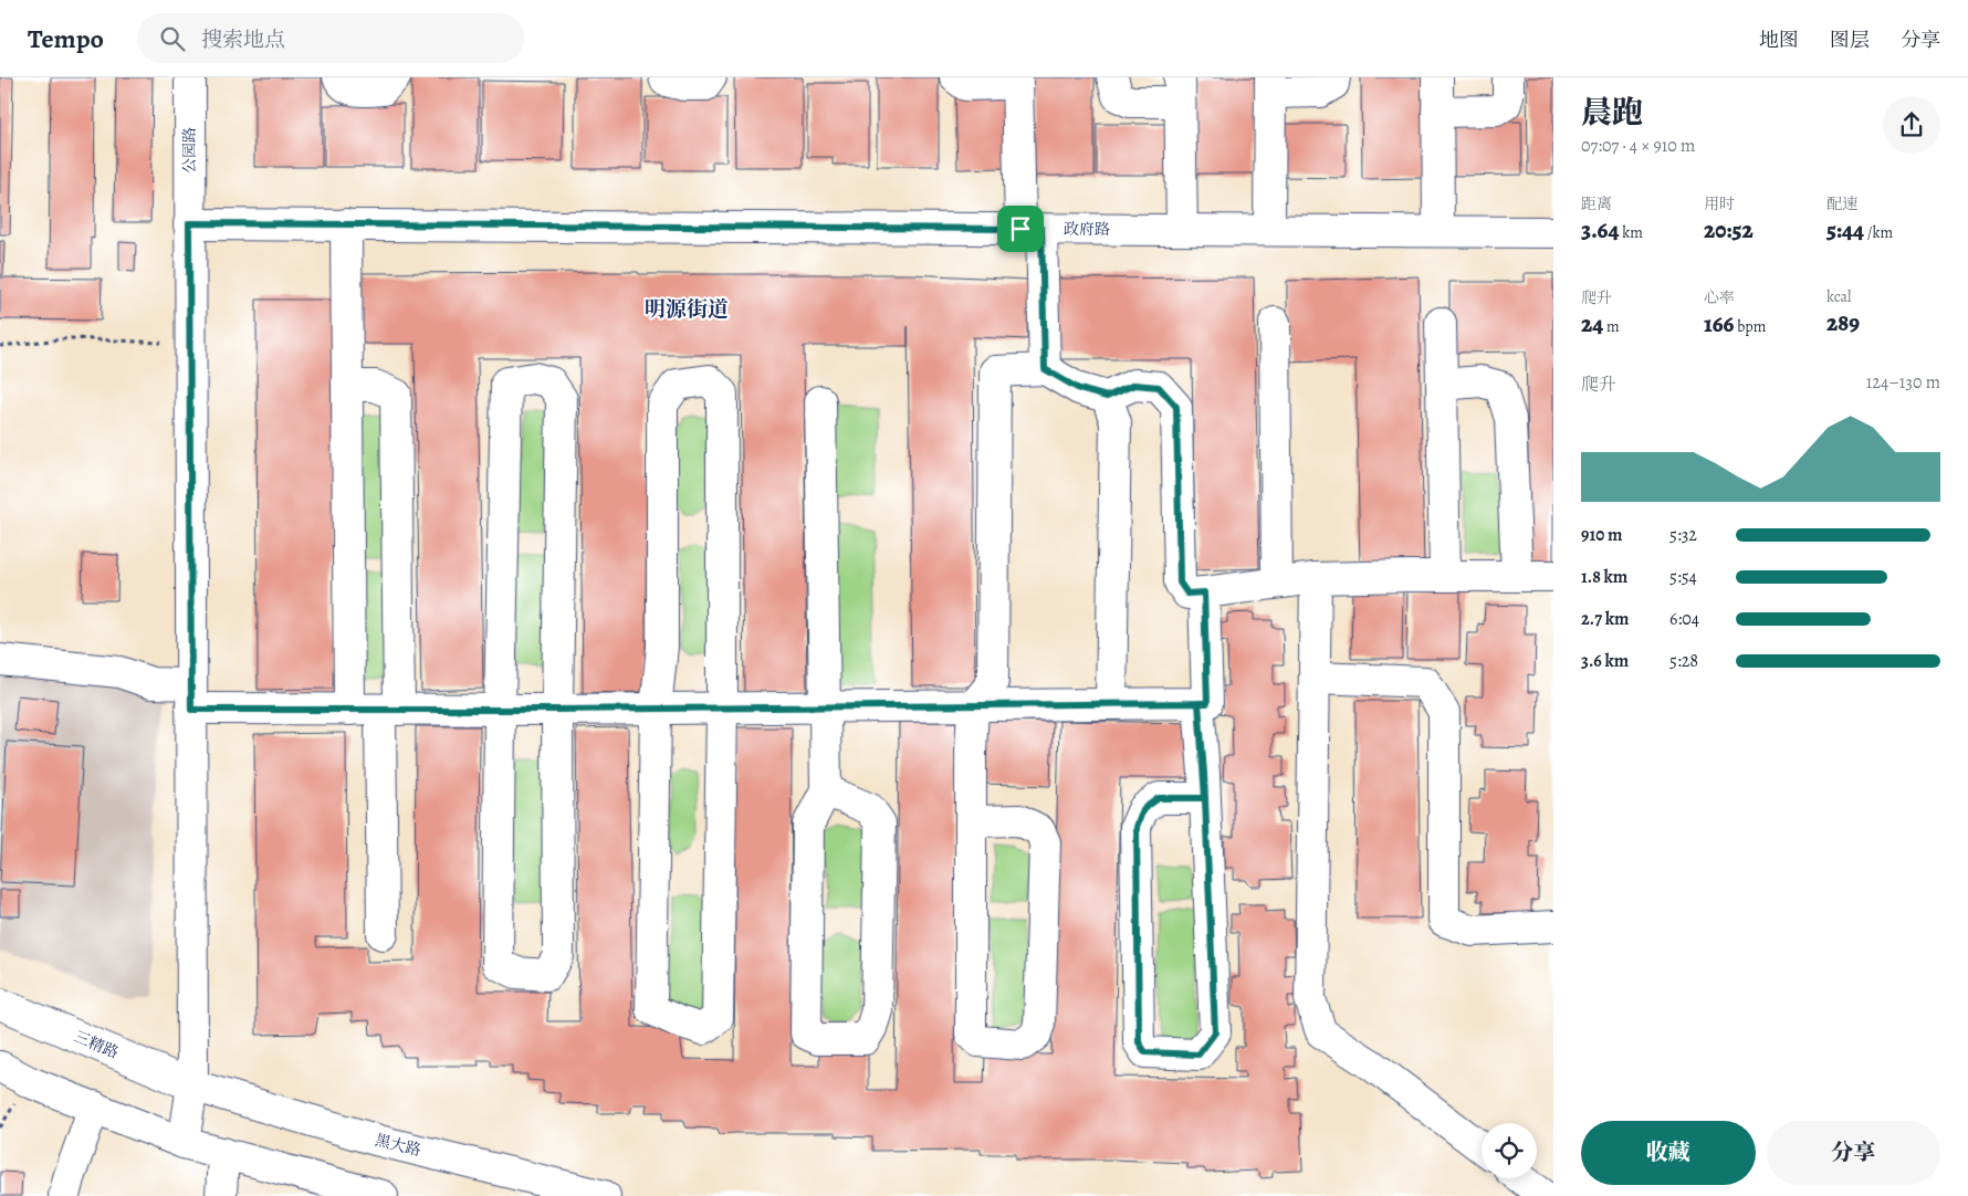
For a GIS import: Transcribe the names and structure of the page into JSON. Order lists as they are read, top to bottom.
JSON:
{
  "streets": {
    "main road": [
      "公园路",
      "政府路",
      "三精路",
      "黑大路"
    ]
  },
  "crossings": [
    ["公园路", "政府路"],
    ["公园路", "三精路"],
    ["公园路", "黑大路"],
    ["三精路", "黑大路"]
  ],
  "districts": ["明源街道"],
  "page": {
    "header": "Tempo",
    "search": "搜索地点",
    "nav": ["地图", "图层", "分享"],
    "heading": ["晨跑", "07:07 · 4 × 910 m"],
    "stats": [
      ["距离", "3.64 km"],
      ["用时", "20:52"],
      ["配速", "5:44 /km"],
      ["爬升", "24 m"],
      ["心率", "166 bpm"],
      ["kcal", "289"]
    ],
    "chart": ["爬升", "124–130 m"],
    "list": [
      {
        "name": "910 m",
        "note": "5:32"
      },
      {
        "name": "1.8 km",
        "note": "5:54"
      },
      {
        "name": "2.7 km",
        "note": "6:04"
      },
      {
        "name": "3.6 km",
        "note": "5:28"
      }
    ],
    "buttons": ["收藏", "分享"]
  }
}
